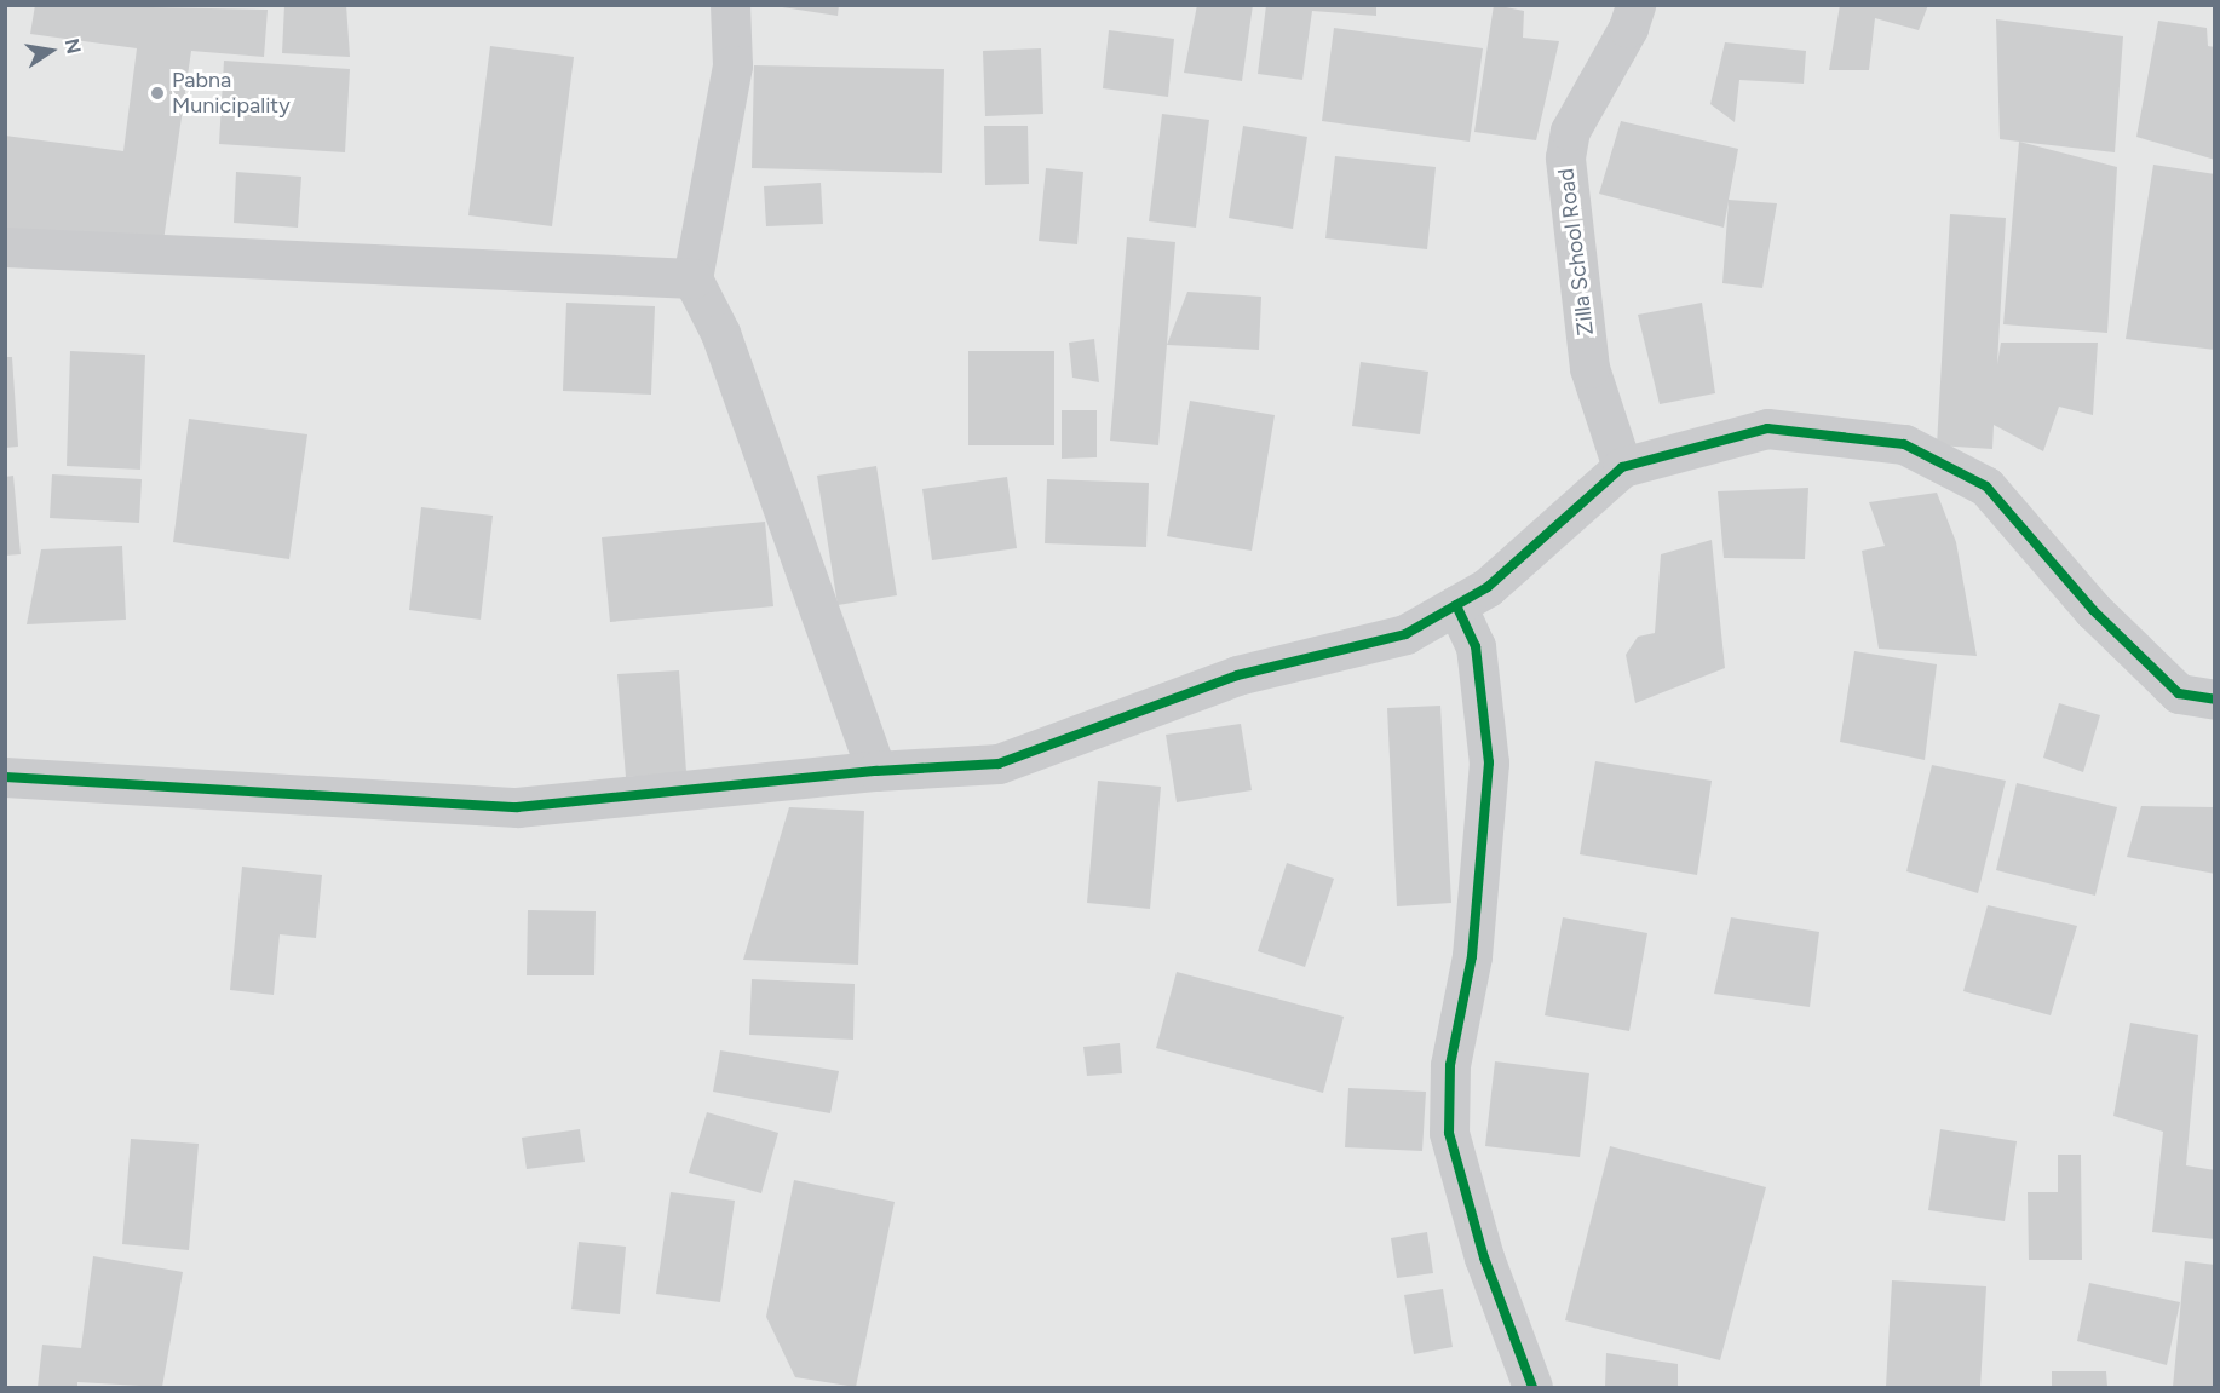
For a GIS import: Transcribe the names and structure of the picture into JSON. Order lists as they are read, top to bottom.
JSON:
{
  "streets": {
    "street": ["Zilla School Road"]
  },
  "places": ["Pabna Municipality"],
  "north": "right"
}
